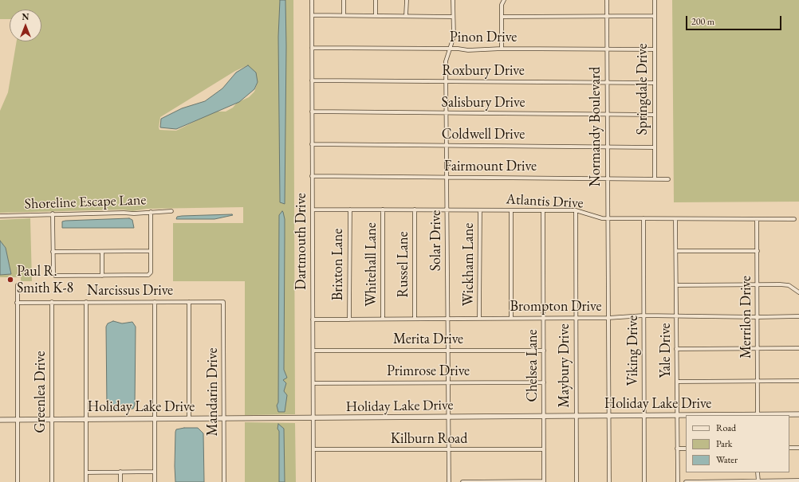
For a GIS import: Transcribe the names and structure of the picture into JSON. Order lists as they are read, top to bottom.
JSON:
{
  "streets": {
    "street": [
      "Pinon Drive",
      "Roxbury Drive",
      "Springdale Drive",
      "Salisbury Drive",
      "Normandy Boulevard",
      "Coldwell Drive",
      "Fairmount Drive",
      "Atlantis Drive",
      "Shoreline Escape Lane",
      "Solar Drive",
      "Dartmouth Drive",
      "Brixton Lane",
      "Whitehall Lane",
      "Russel Lane",
      "Wickham Lane",
      "Narcissus Drive",
      "Brompton Drive",
      "Merrilon Drive",
      "Merita Drive",
      "Viking Drive",
      "Yale Drive",
      "Chelsea Lane",
      "Maybury Drive",
      "Primrose Drive",
      "Greenlea Drive",
      "Mandarin Drive",
      "Holiday Lake Drive",
      "Kilburn Road"
    ]
  },
  "crossings": [
    ["Pinon Drive", "Springdale Drive"],
    ["Pinon Drive", "Normandy Boulevard"],
    ["Pinon Drive", "Solar Drive"],
    ["Pinon Drive", "Dartmouth Drive"],
    ["Roxbury Drive", "Springdale Drive"],
    ["Roxbury Drive", "Normandy Boulevard"],
    ["Roxbury Drive", "Solar Drive"],
    ["Roxbury Drive", "Dartmouth Drive"],
    ["Springdale Drive", "Salisbury Drive"],
    ["Springdale Drive", "Coldwell Drive"],
    ["Springdale Drive", "Fairmount Drive"],
    ["Salisbury Drive", "Normandy Boulevard"],
    ["Salisbury Drive", "Solar Drive"],
    ["Salisbury Drive", "Dartmouth Drive"],
    ["Normandy Boulevard", "Coldwell Drive"],
    ["Normandy Boulevard", "Fairmount Drive"],
    ["Normandy Boulevard", "Atlantis Drive"],
    ["Normandy Boulevard", "Brompton Drive"],
    ["Normandy Boulevard", "Holiday Lake Drive"],
    ["Coldwell Drive", "Solar Drive"],
    ["Coldwell Drive", "Dartmouth Drive"],
    ["Fairmount Drive", "Solar Drive"],
    ["Fairmount Drive", "Dartmouth Drive"],
    ["Atlantis Drive", "Solar Drive"],
    ["Atlantis Drive", "Dartmouth Drive"],
    ["Atlantis Drive", "Brixton Lane"],
    ["Atlantis Drive", "Whitehall Lane"],
    ["Atlantis Drive", "Russel Lane"],
    ["Atlantis Drive", "Wickham Lane"],
    ["Atlantis Drive", "Merrilon Drive"],
    ["Atlantis Drive", "Viking Drive"],
    ["Atlantis Drive", "Yale Drive"],
    ["Atlantis Drive", "Chelsea Lane"],
    ["Atlantis Drive", "Maybury Drive"],
    ["Solar Drive", "Brompton Drive"],
    ["Solar Drive", "Merita Drive"],
    ["Solar Drive", "Primrose Drive"],
    ["Solar Drive", "Holiday Lake Drive"],
    ["Solar Drive", "Kilburn Road"],
    ["Dartmouth Drive", "Brompton Drive"],
    ["Dartmouth Drive", "Merita Drive"],
    ["Dartmouth Drive", "Primrose Drive"],
    ["Dartmouth Drive", "Holiday Lake Drive"],
    ["Dartmouth Drive", "Kilburn Road"],
    ["Brixton Lane", "Brompton Drive"],
    ["Whitehall Lane", "Brompton Drive"],
    ["Russel Lane", "Brompton Drive"],
    ["Wickham Lane", "Brompton Drive"],
    ["Narcissus Drive", "Greenlea Drive"],
    ["Narcissus Drive", "Mandarin Drive"],
    ["Brompton Drive", "Merrilon Drive"],
    ["Brompton Drive", "Viking Drive"],
    ["Brompton Drive", "Yale Drive"],
    ["Brompton Drive", "Chelsea Lane"],
    ["Brompton Drive", "Maybury Drive"],
    ["Merrilon Drive", "Holiday Lake Drive"],
    ["Merita Drive", "Chelsea Lane"],
    ["Viking Drive", "Holiday Lake Drive"],
    ["Yale Drive", "Holiday Lake Drive"],
    ["Chelsea Lane", "Primrose Drive"],
    ["Chelsea Lane", "Holiday Lake Drive"],
    ["Chelsea Lane", "Kilburn Road"],
    ["Maybury Drive", "Holiday Lake Drive"],
    ["Greenlea Drive", "Holiday Lake Drive"],
    ["Mandarin Drive", "Holiday Lake Drive"]
  ],
  "places": ["Paul R. Smith K-8"],
  "legend": ["Road", "Park", "Water"],
  "scale_bar": "200 m",
  "north": "top"
}
